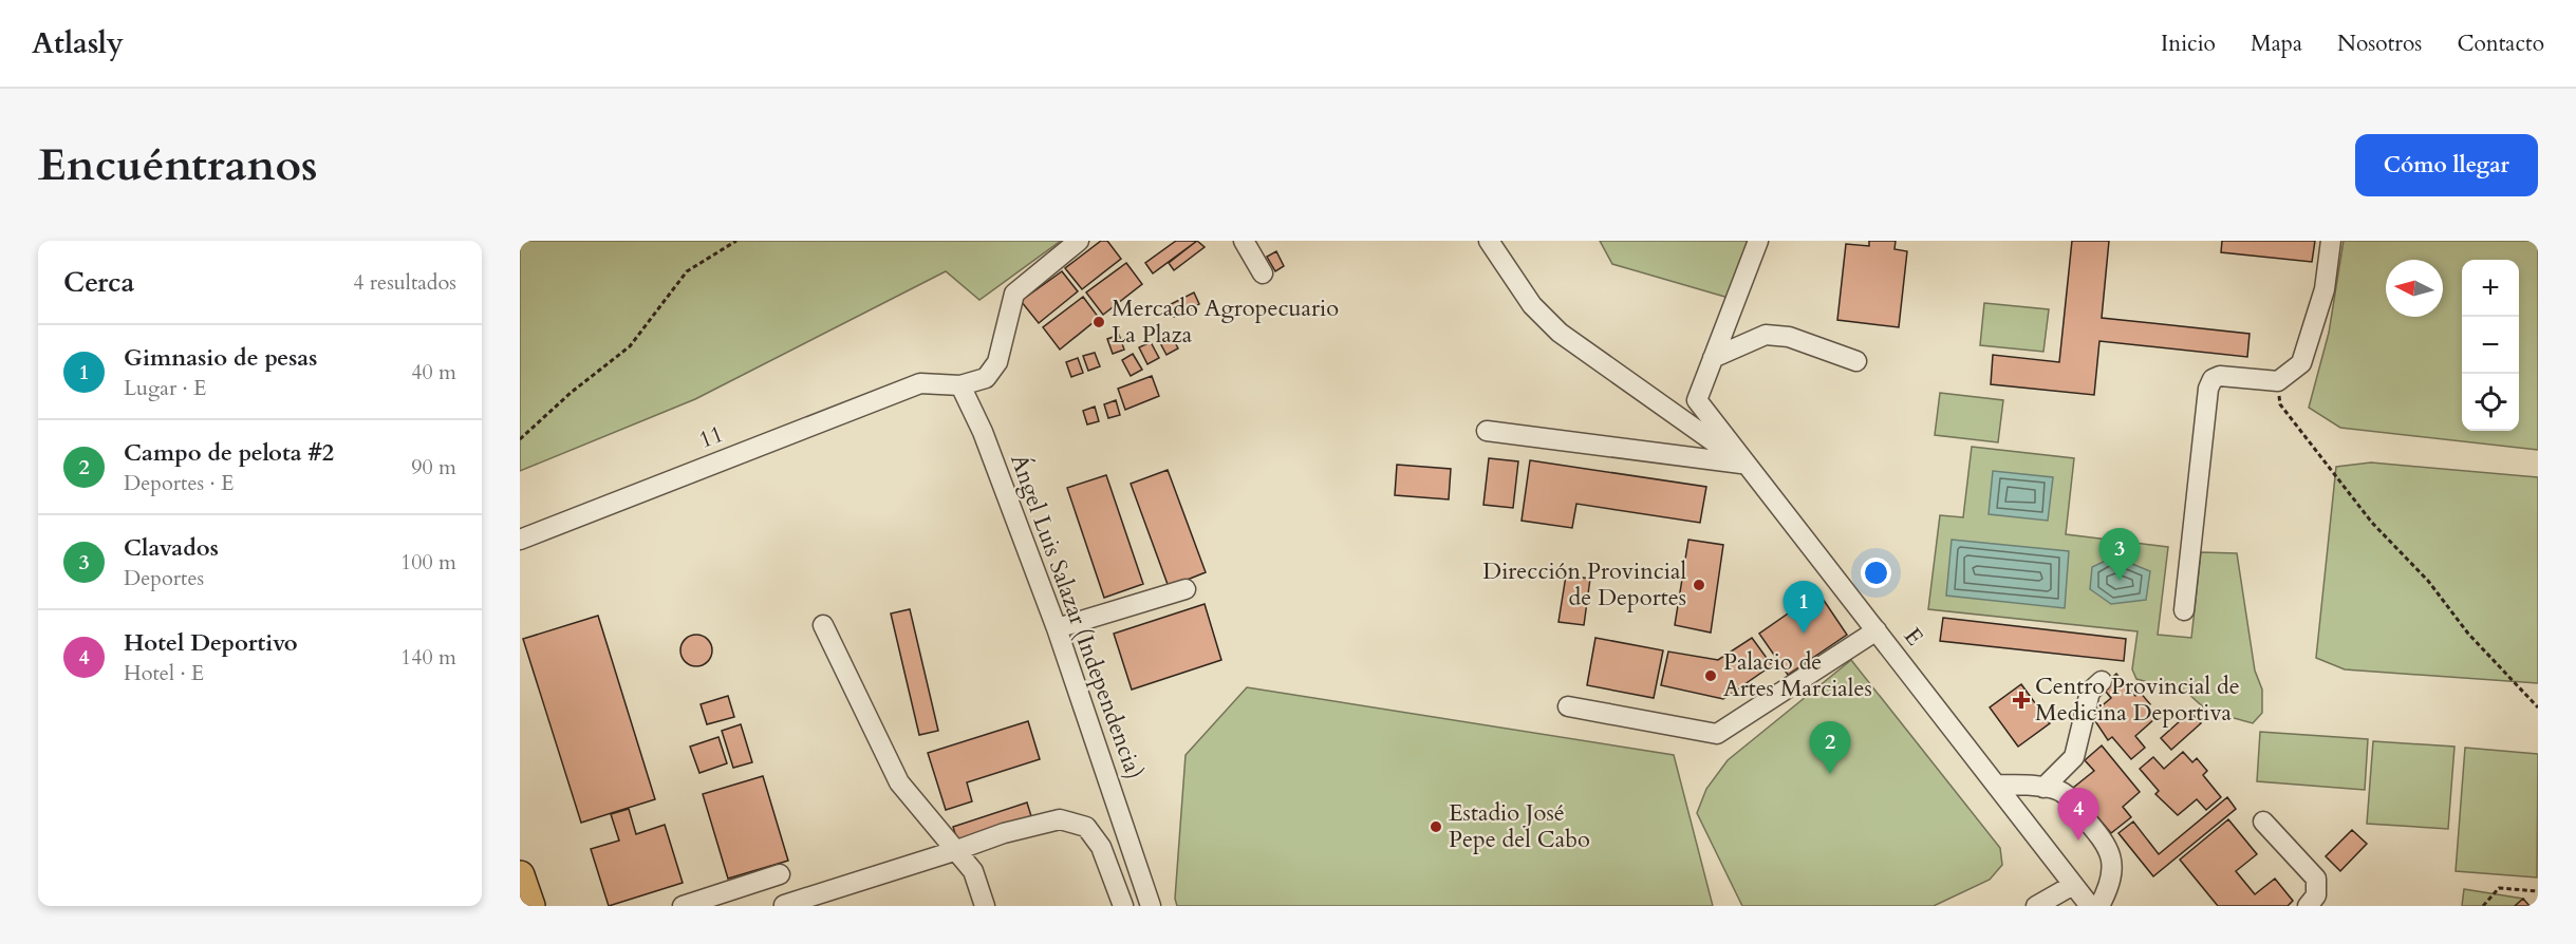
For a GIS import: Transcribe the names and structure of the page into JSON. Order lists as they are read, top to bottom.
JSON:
{
  "streets": {
    "street": ["11", "Ángel Luis Salazar (Independencia)", "E"]
  },
  "crossings": [
    ["11", "Ángel Luis Salazar (Independencia)"]
  ],
  "places": {
    "other": [
      "Mercado Agropecuario La Plaza",
      "Dirección Provincial de Deportes",
      "Palacio de Artes Marciales",
      "Estadio José Pepe del Cabo"
    ],
    "health": ["Centro Provincial de Medicina Deportiva"]
  },
  "north": "left",
  "page": {
    "header": "Atlasly",
    "nav": [
      "Inicio",
      "Mapa",
      "Nosotros",
      "Contacto"
    ],
    "buttons": "Cómo llegar",
    "title": "Encuéntranos",
    "heading": ["Cerca", "4 resultados"],
    "map_buttons": ["+", "−"],
    "list": [
      {
        "mark": "1",
        "name": "Gimnasio de pesas",
        "note": "Lugar · E",
        "value": "40 m"
      },
      {
        "mark": "2",
        "name": "Campo de pelota #2",
        "note": "Deportes · E",
        "value": "90 m"
      },
      {
        "mark": "3",
        "name": "Clavados",
        "note": "Deportes",
        "value": "100 m"
      },
      {
        "mark": "4",
        "name": "Hotel Deportivo",
        "note": "Hotel · E",
        "value": "140 m"
      }
    ],
    "pins": [
      "3",
      "1",
      "2",
      "4"
    ]
  }
}
